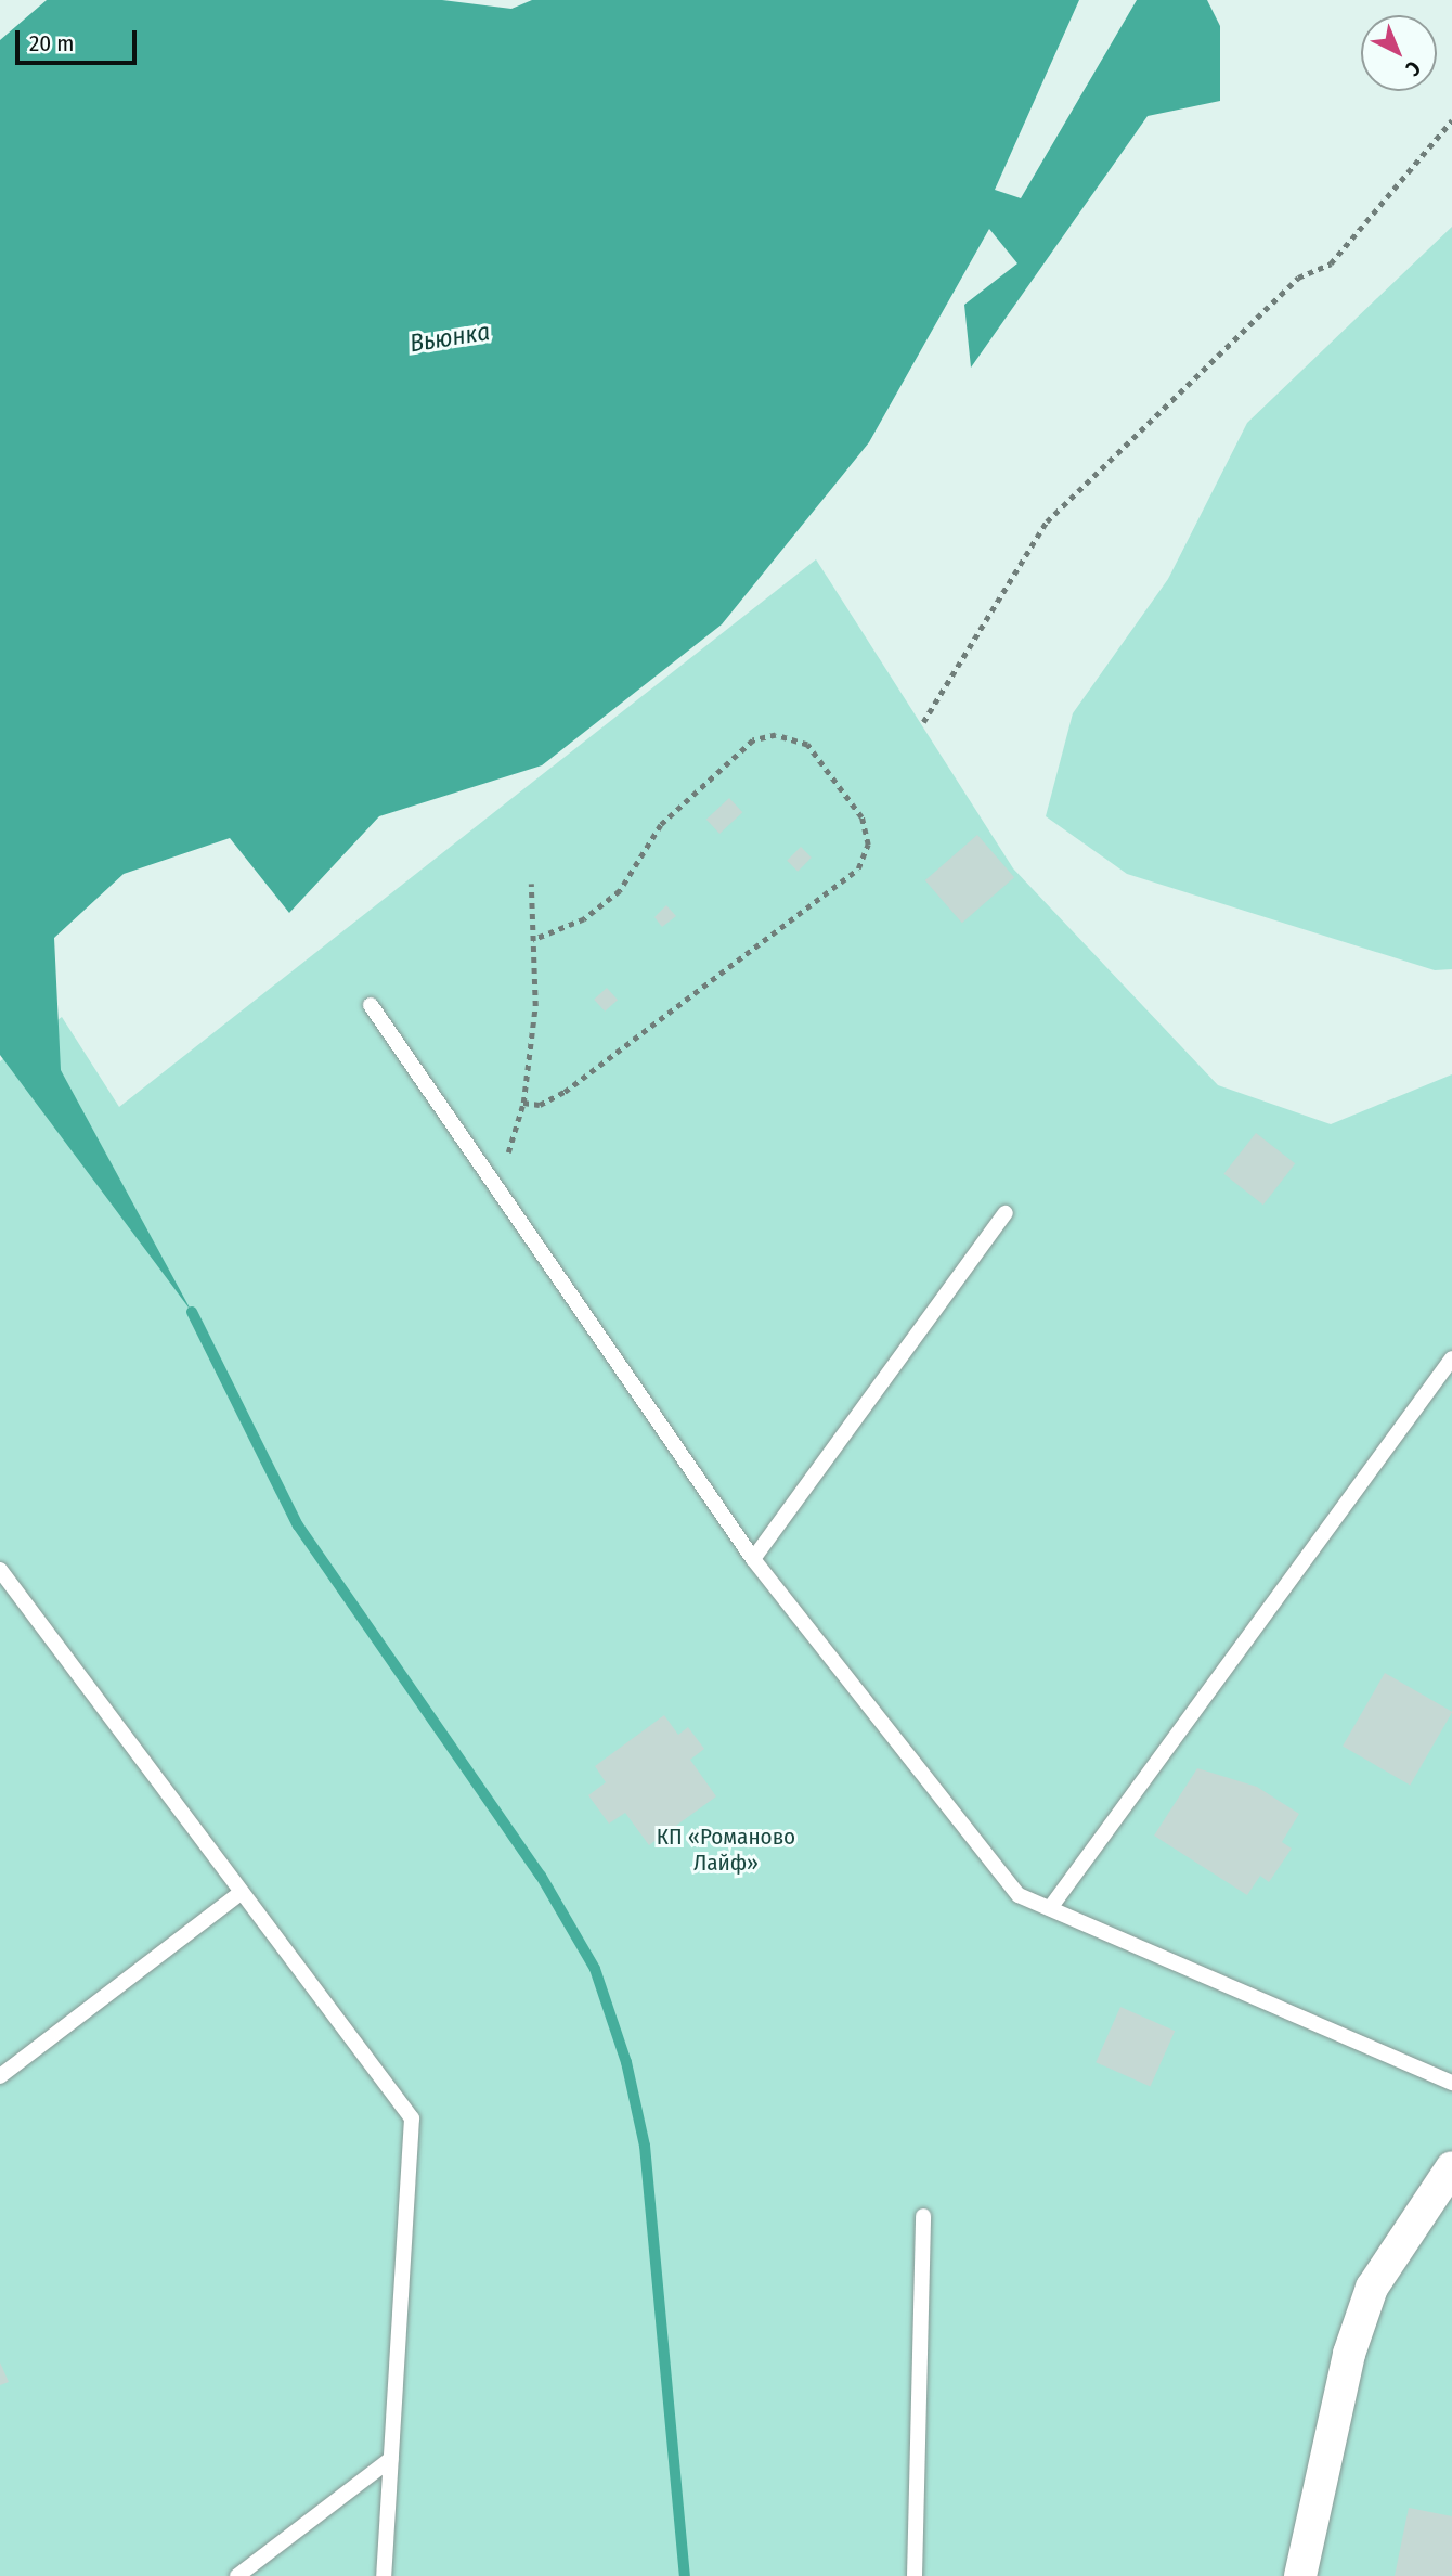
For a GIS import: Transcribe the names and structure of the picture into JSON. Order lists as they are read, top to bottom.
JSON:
{
  "water": ["Вьюнка"],
  "parks": ["КП «Романово Лайф»"],
  "scale_bar": "20 m",
  "north": "bottom right"
}
